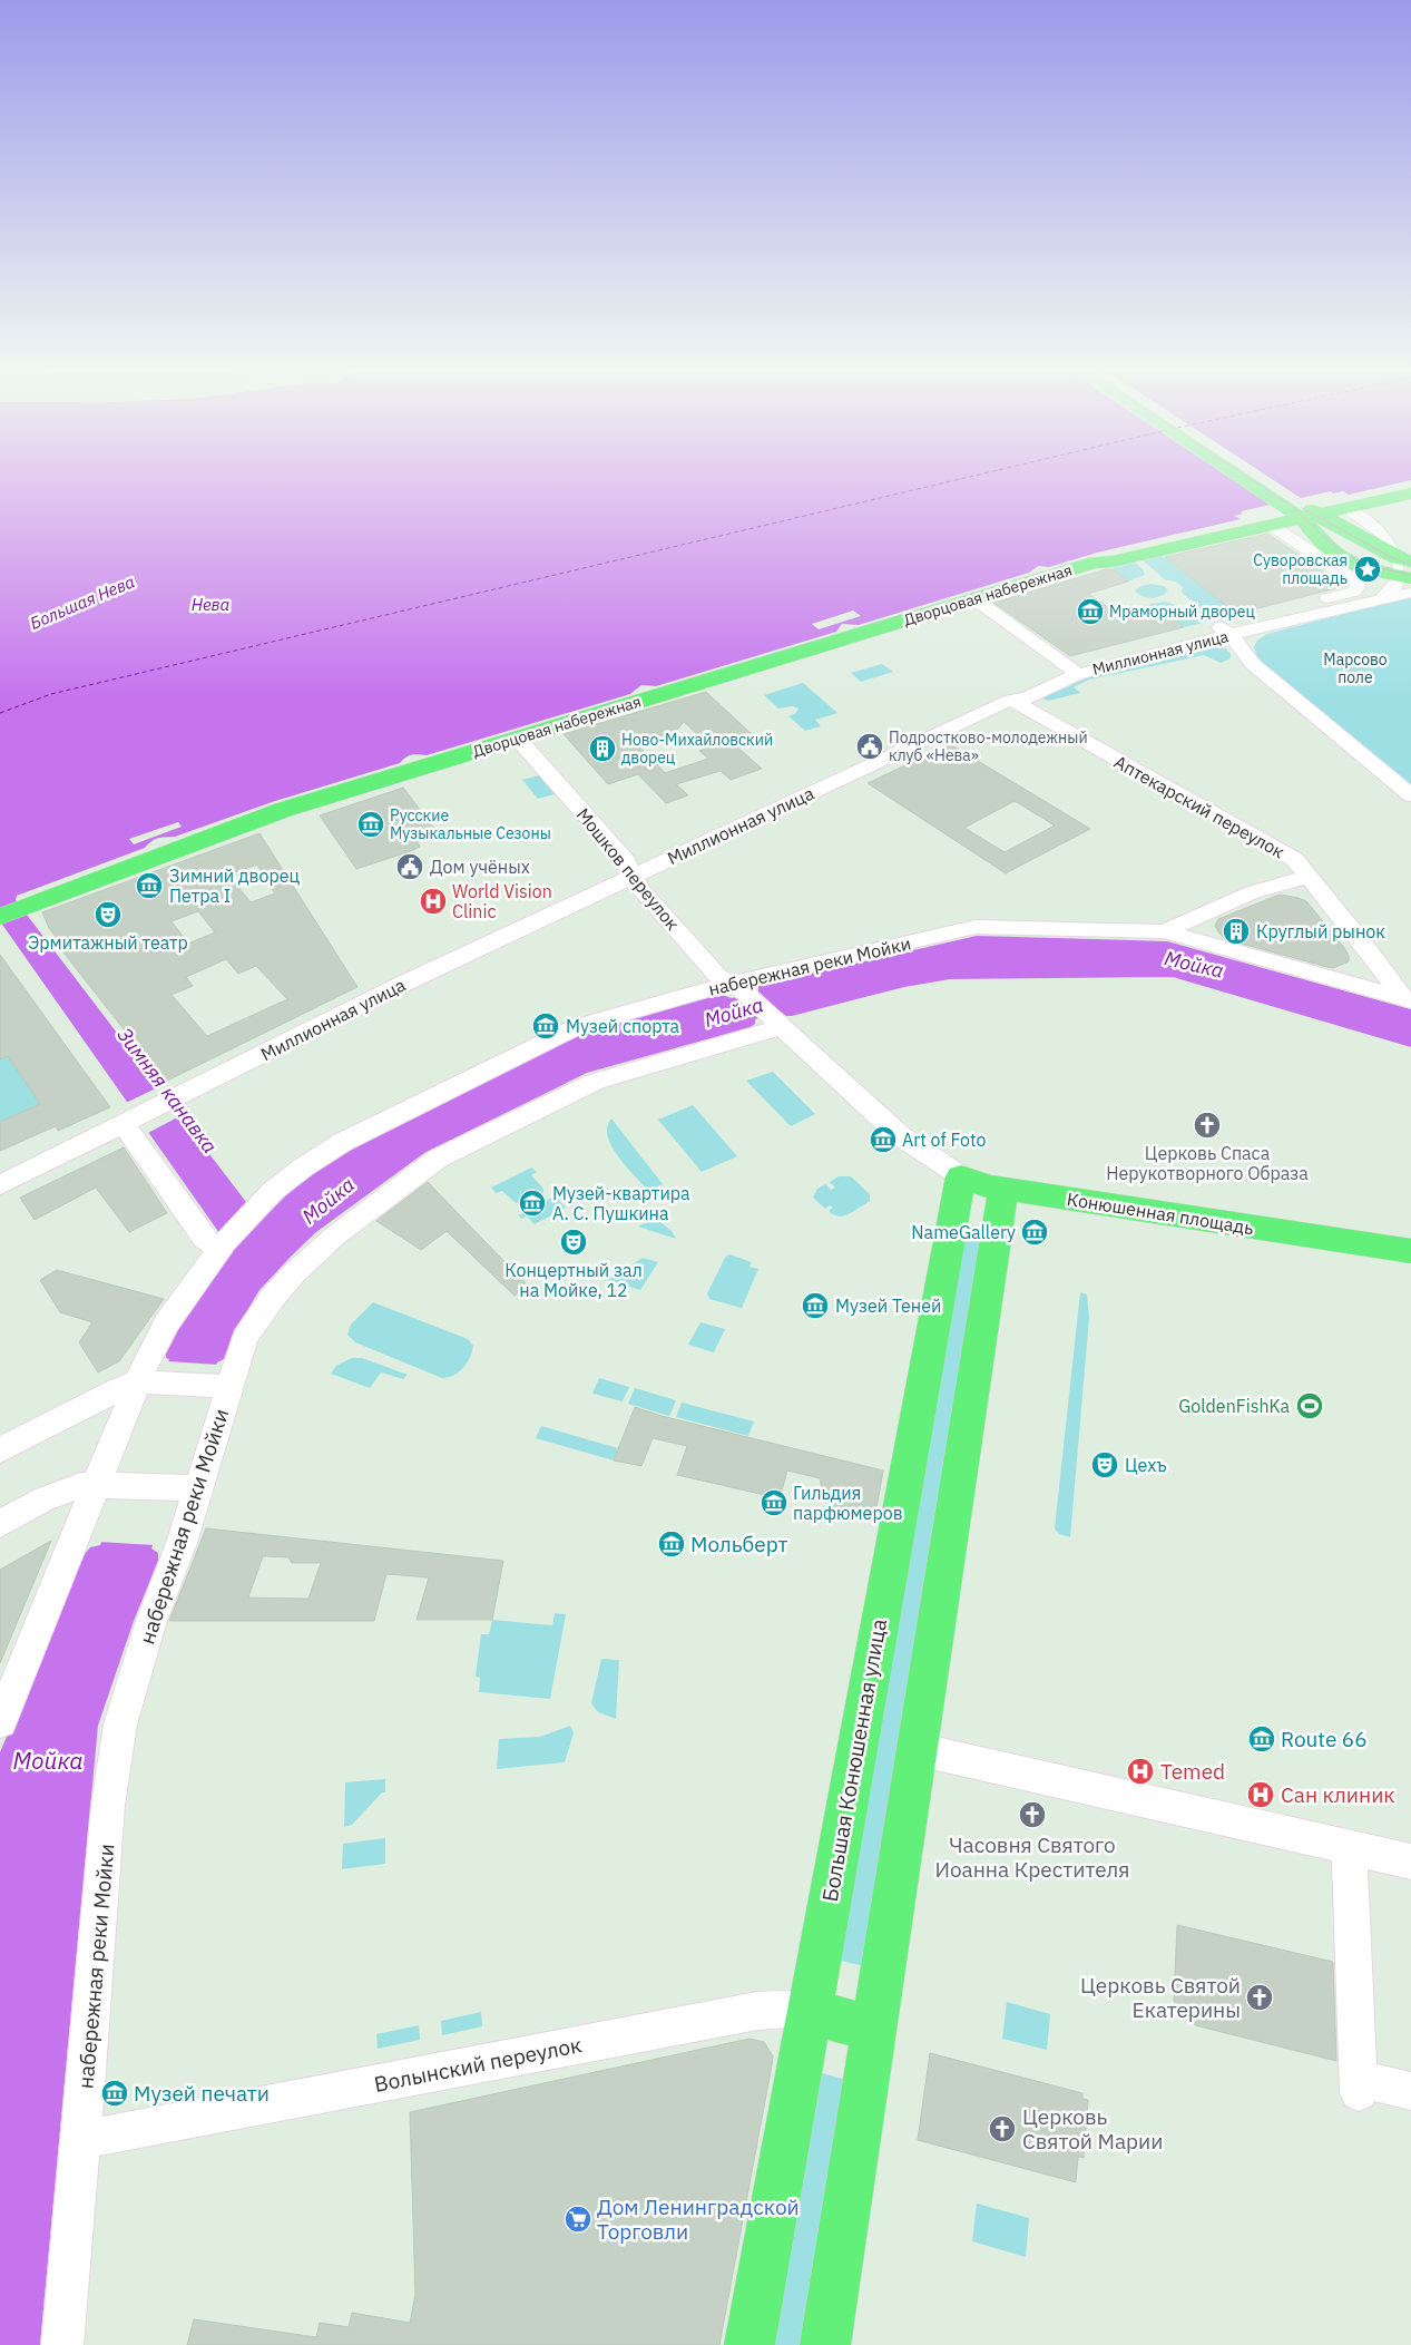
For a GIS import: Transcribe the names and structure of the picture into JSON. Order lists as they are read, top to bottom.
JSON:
{
  "streets": {
    "main road": [
      "Дворцовая набережная",
      "Конюшенная площадь",
      "Большая Конюшенная улица",
      "Волынский переулок"
    ],
    "street": [
      "Миллионная улица",
      "Аптекарский переулок",
      "Мошков переулок",
      "набережная реки Мойки"
    ]
  },
  "crossings": [
    ["Дворцовая набережная", "Мошков переулок"],
    ["Миллионная улица", "Аптекарский переулок"],
    ["Миллионная улица", "Мошков переулок"],
    ["Аптекарский переулок", "набережная реки Мойки"],
    ["Мошков переулок", "набережная реки Мойки"],
    ["Мошков переулок", "Конюшенная площадь"],
    ["набережная реки Мойки", "Конюшенная площадь"],
    ["набережная реки Мойки", "Волынский переулок"],
    ["Конюшенная площадь", "Большая Конюшенная улица"],
    ["Большая Конюшенная улица", "Волынский переулок"]
  ],
  "water": [
    "Большая Нева",
    "Нева",
    "Мойка",
    "Зимняя канавка"
  ],
  "parks": ["Марсово поле"],
  "places": {
    "place": ["Суворовская площадь"],
    "museum": [
      "Мраморный дворец",
      "Русские Музыкальные Сезоны",
      "Зимний дворец Петра I",
      "Музей спорта",
      "Art of Foto",
      "Музей-квартира А. С. Пушкина",
      "NameGallery",
      "Музей Теней",
      "Гильдия парфюмеров",
      "Мольберт",
      "Route 66",
      "Музей печати"
    ],
    "public building": ["Подростково-молодежный клуб «Нева»", "Дом учёных"],
    "building": ["Ново-Михайловский дворец", "Круглый рынок"],
    "hospital": ["World Vision Clinic", "Temed", "Сан клиник"],
    "theatre": ["Эрмитажный театр", "Концертный зал на Мойке, 12", "Цехъ"],
    "church": [
      "Церковь Спаса Нерукотворного Образа",
      "Часовня Святого Иоанна Крестителя",
      "Церковь Cвятой Екатерины",
      "Церковь Святой Марии"
    ],
    "sports": ["GoldenFishKa"],
    "supermarket": ["Дом Ленинградской Торговли"]
  }
}
